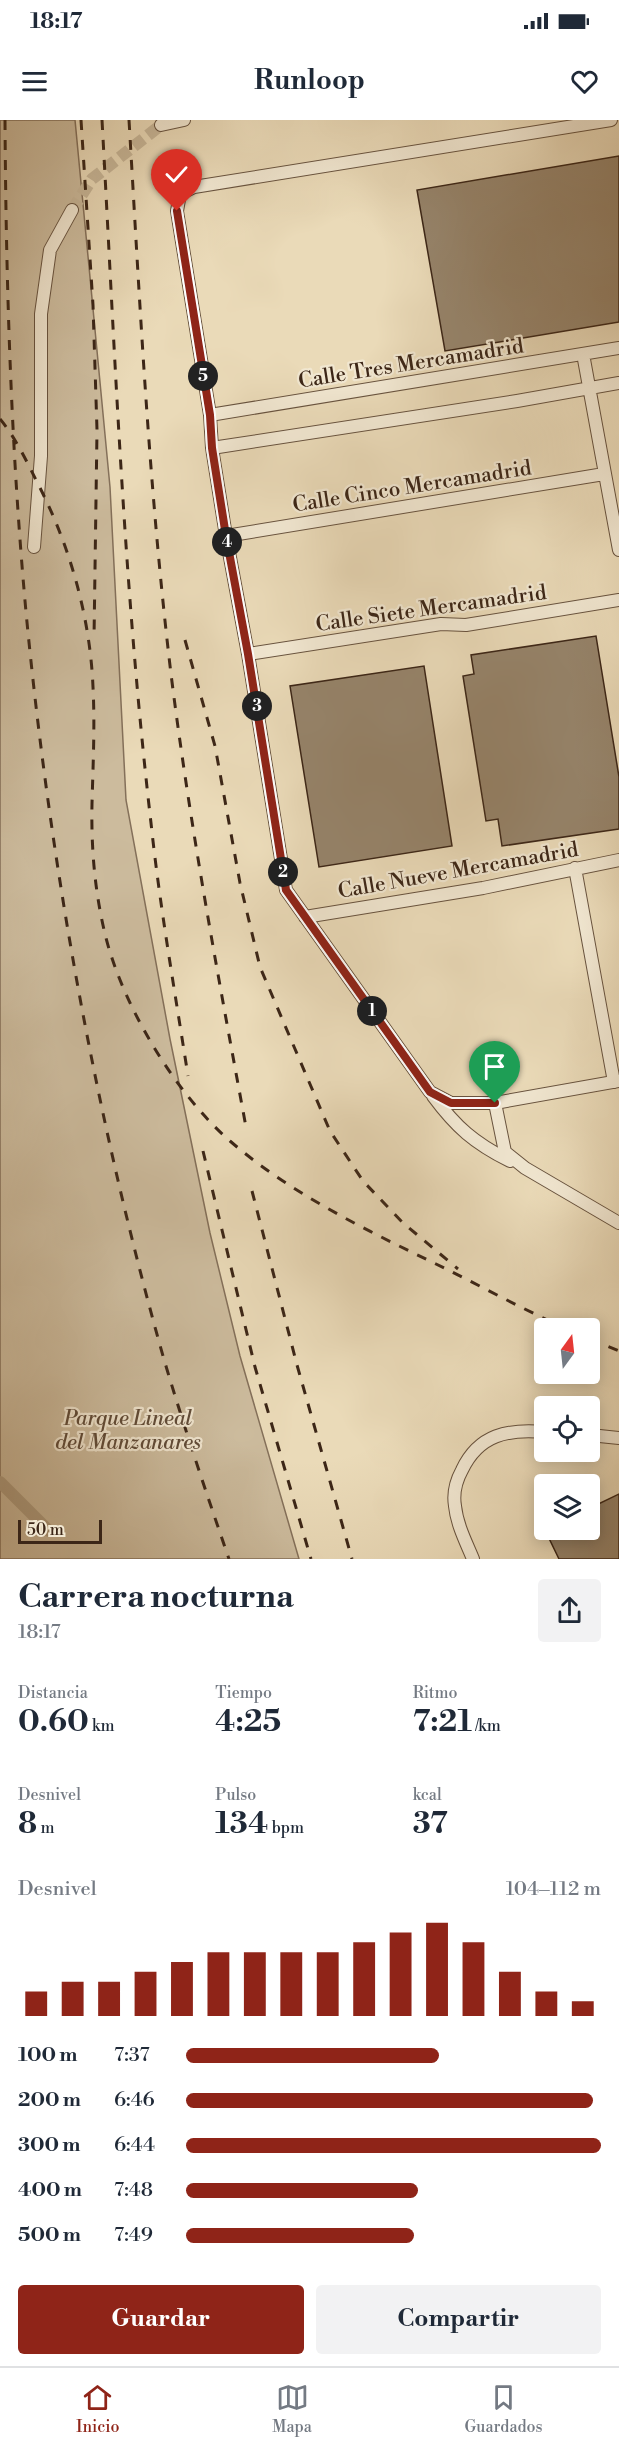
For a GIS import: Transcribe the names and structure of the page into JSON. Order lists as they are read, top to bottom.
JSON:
{
  "streets": {
    "lane": [
      "Calle Tres Mercamadrid",
      "Calle Cinco Mercamadrid",
      "Calle Siete Mercamadrid",
      "Calle Nueve Mercamadrid"
    ]
  },
  "parks": ["Parque Lineal del Manzanares"],
  "scale_bar": "50 m",
  "north": "top",
  "page": {
    "status": "18:17",
    "header": "Runloop",
    "pins": [
      "5",
      "4",
      "3",
      "2",
      "1"
    ],
    "scale": "50 m",
    "heading": ["Carrera nocturna", "18:17"],
    "stats": [
      ["Distancia", "0.60 km"],
      ["Tiempo", "4:25"],
      ["Ritmo", "7:21 /km"],
      ["Desnivel", "8 m"],
      ["Pulso", "134 bpm"],
      ["kcal", "37"]
    ],
    "chart": ["Desnivel", "104–112 m"],
    "list": [
      {
        "name": "100 m",
        "note": "7:37"
      },
      {
        "name": "200 m",
        "note": "6:46"
      },
      {
        "name": "300 m",
        "note": "6:44"
      },
      {
        "name": "400 m",
        "note": "7:48"
      },
      {
        "name": "500 m",
        "note": "7:49"
      }
    ],
    "buttons": ["Guardar", "Compartir"],
    "tabs": ["Inicio", "Mapa", "Guardados"]
  }
}
